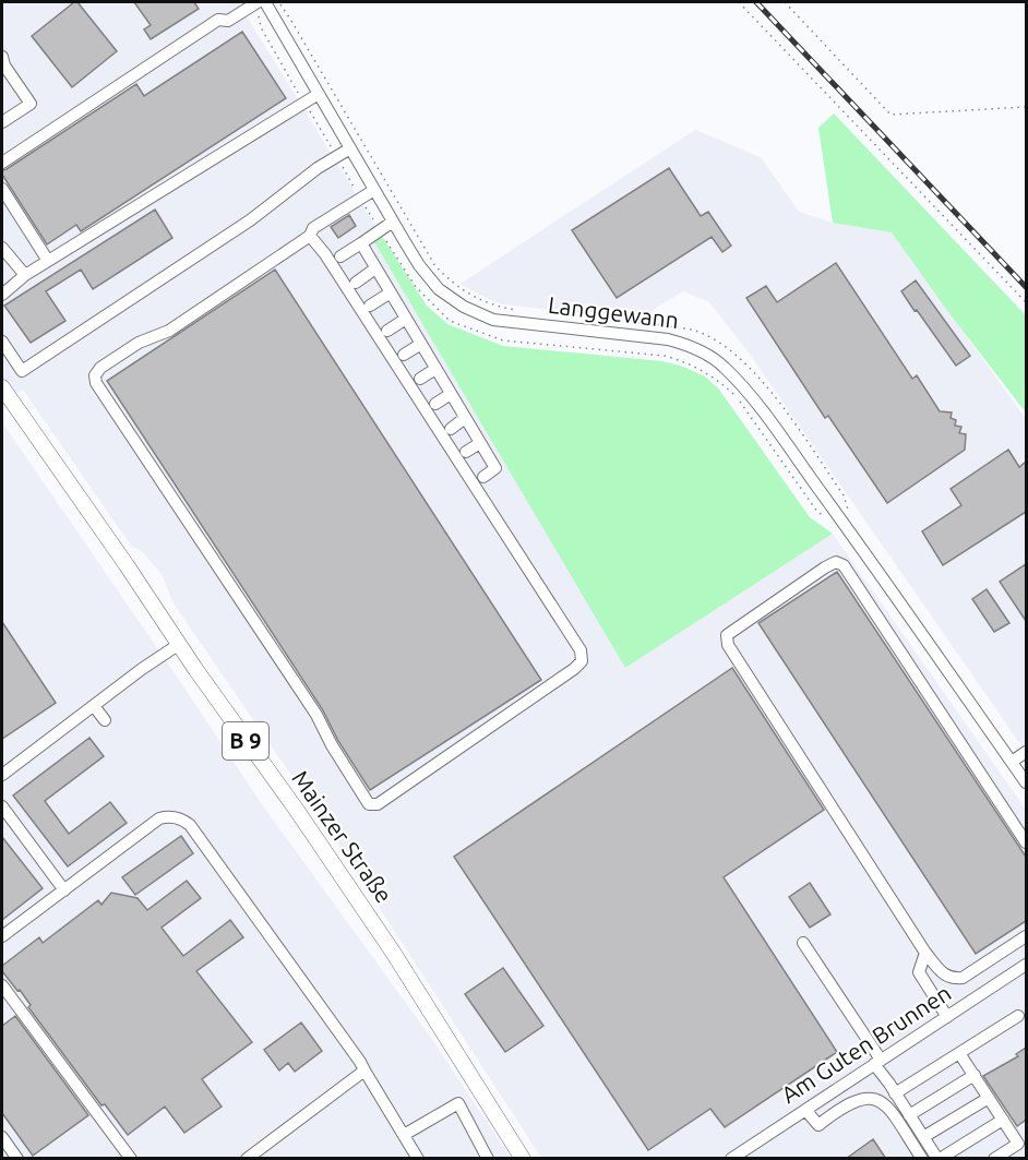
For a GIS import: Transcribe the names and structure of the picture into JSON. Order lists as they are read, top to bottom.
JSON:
{
  "streets": {
    "main road": ["B 9", "Mainzer Straße"],
    "street": ["Langgewann", "Am Guten Brunnen"]
  }
}
